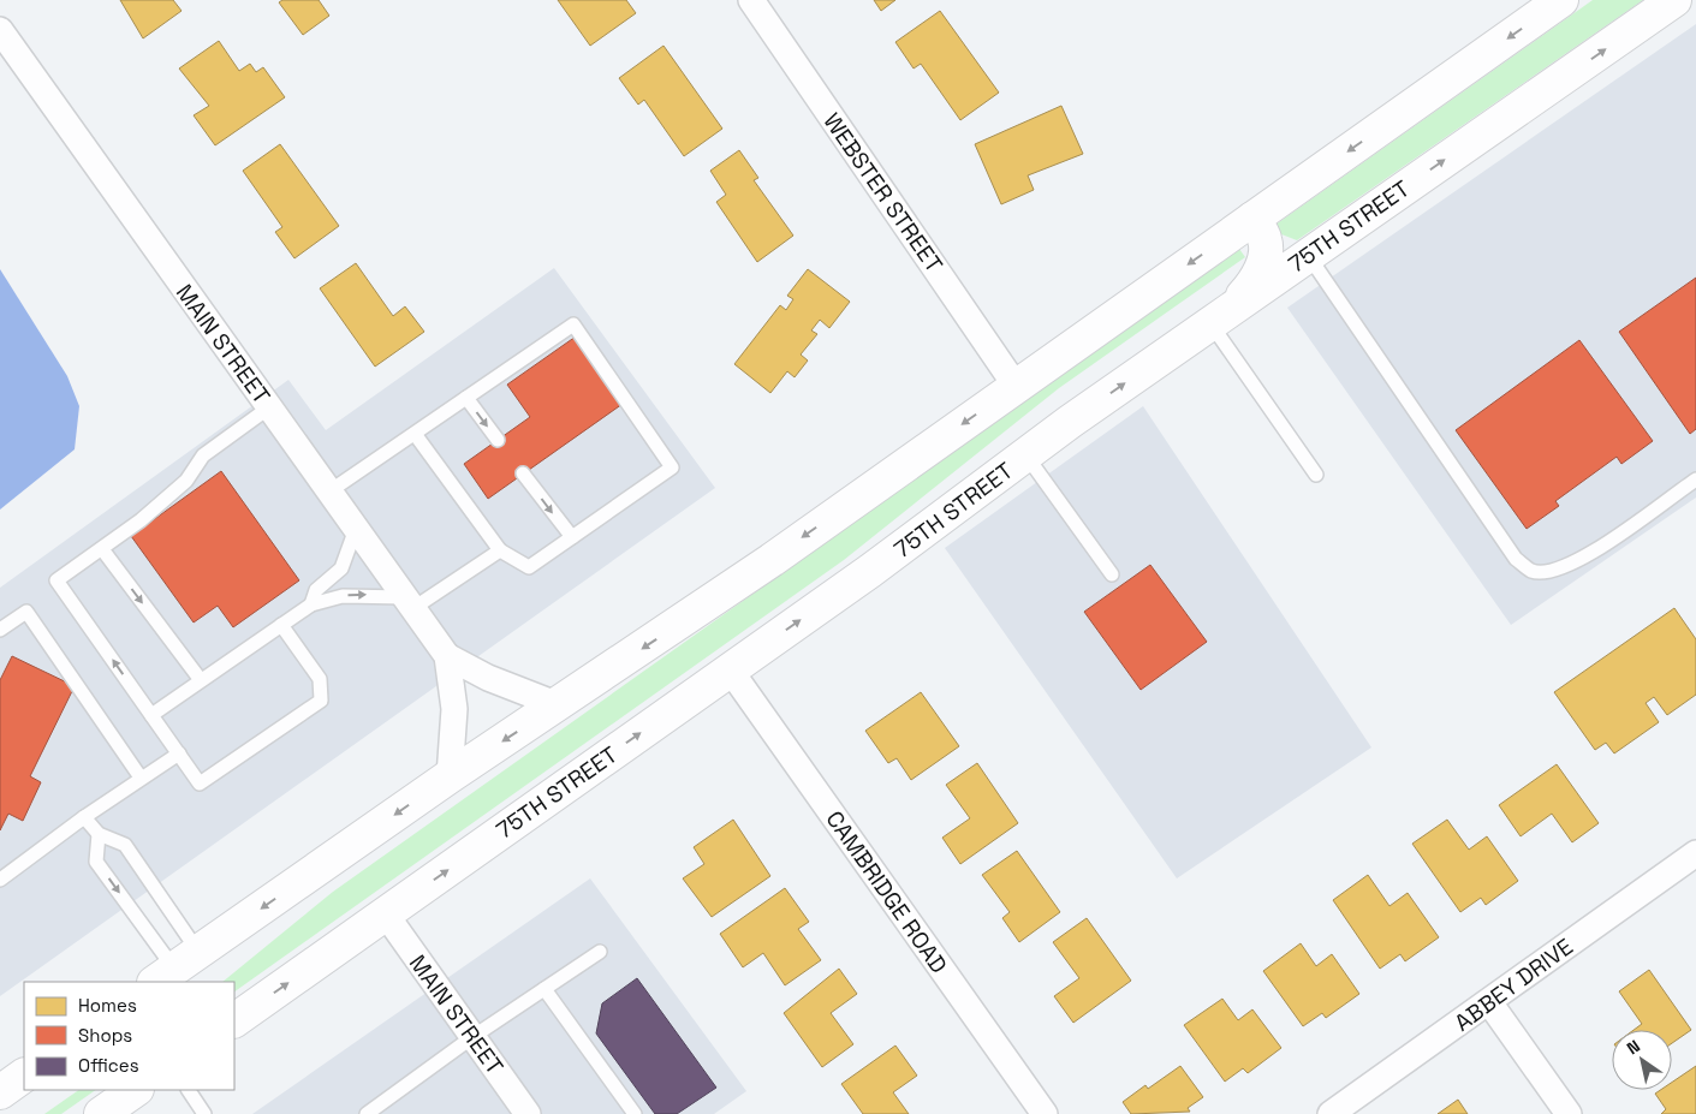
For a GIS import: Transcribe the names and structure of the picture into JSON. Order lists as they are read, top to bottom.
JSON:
{
  "streets": {
    "main road": ["75TH STREET"],
    "street": [
      "WEBSTER STREET",
      "MAIN STREET",
      "CAMBRIDGE ROAD",
      "ABBEY DRIVE"
    ]
  },
  "crossings": [
    ["75TH STREET", "MAIN STREET"],
    ["75TH STREET", "CAMBRIDGE ROAD"]
  ],
  "legend": ["Homes", "Shops", "Offices"],
  "north": "top left"
}
